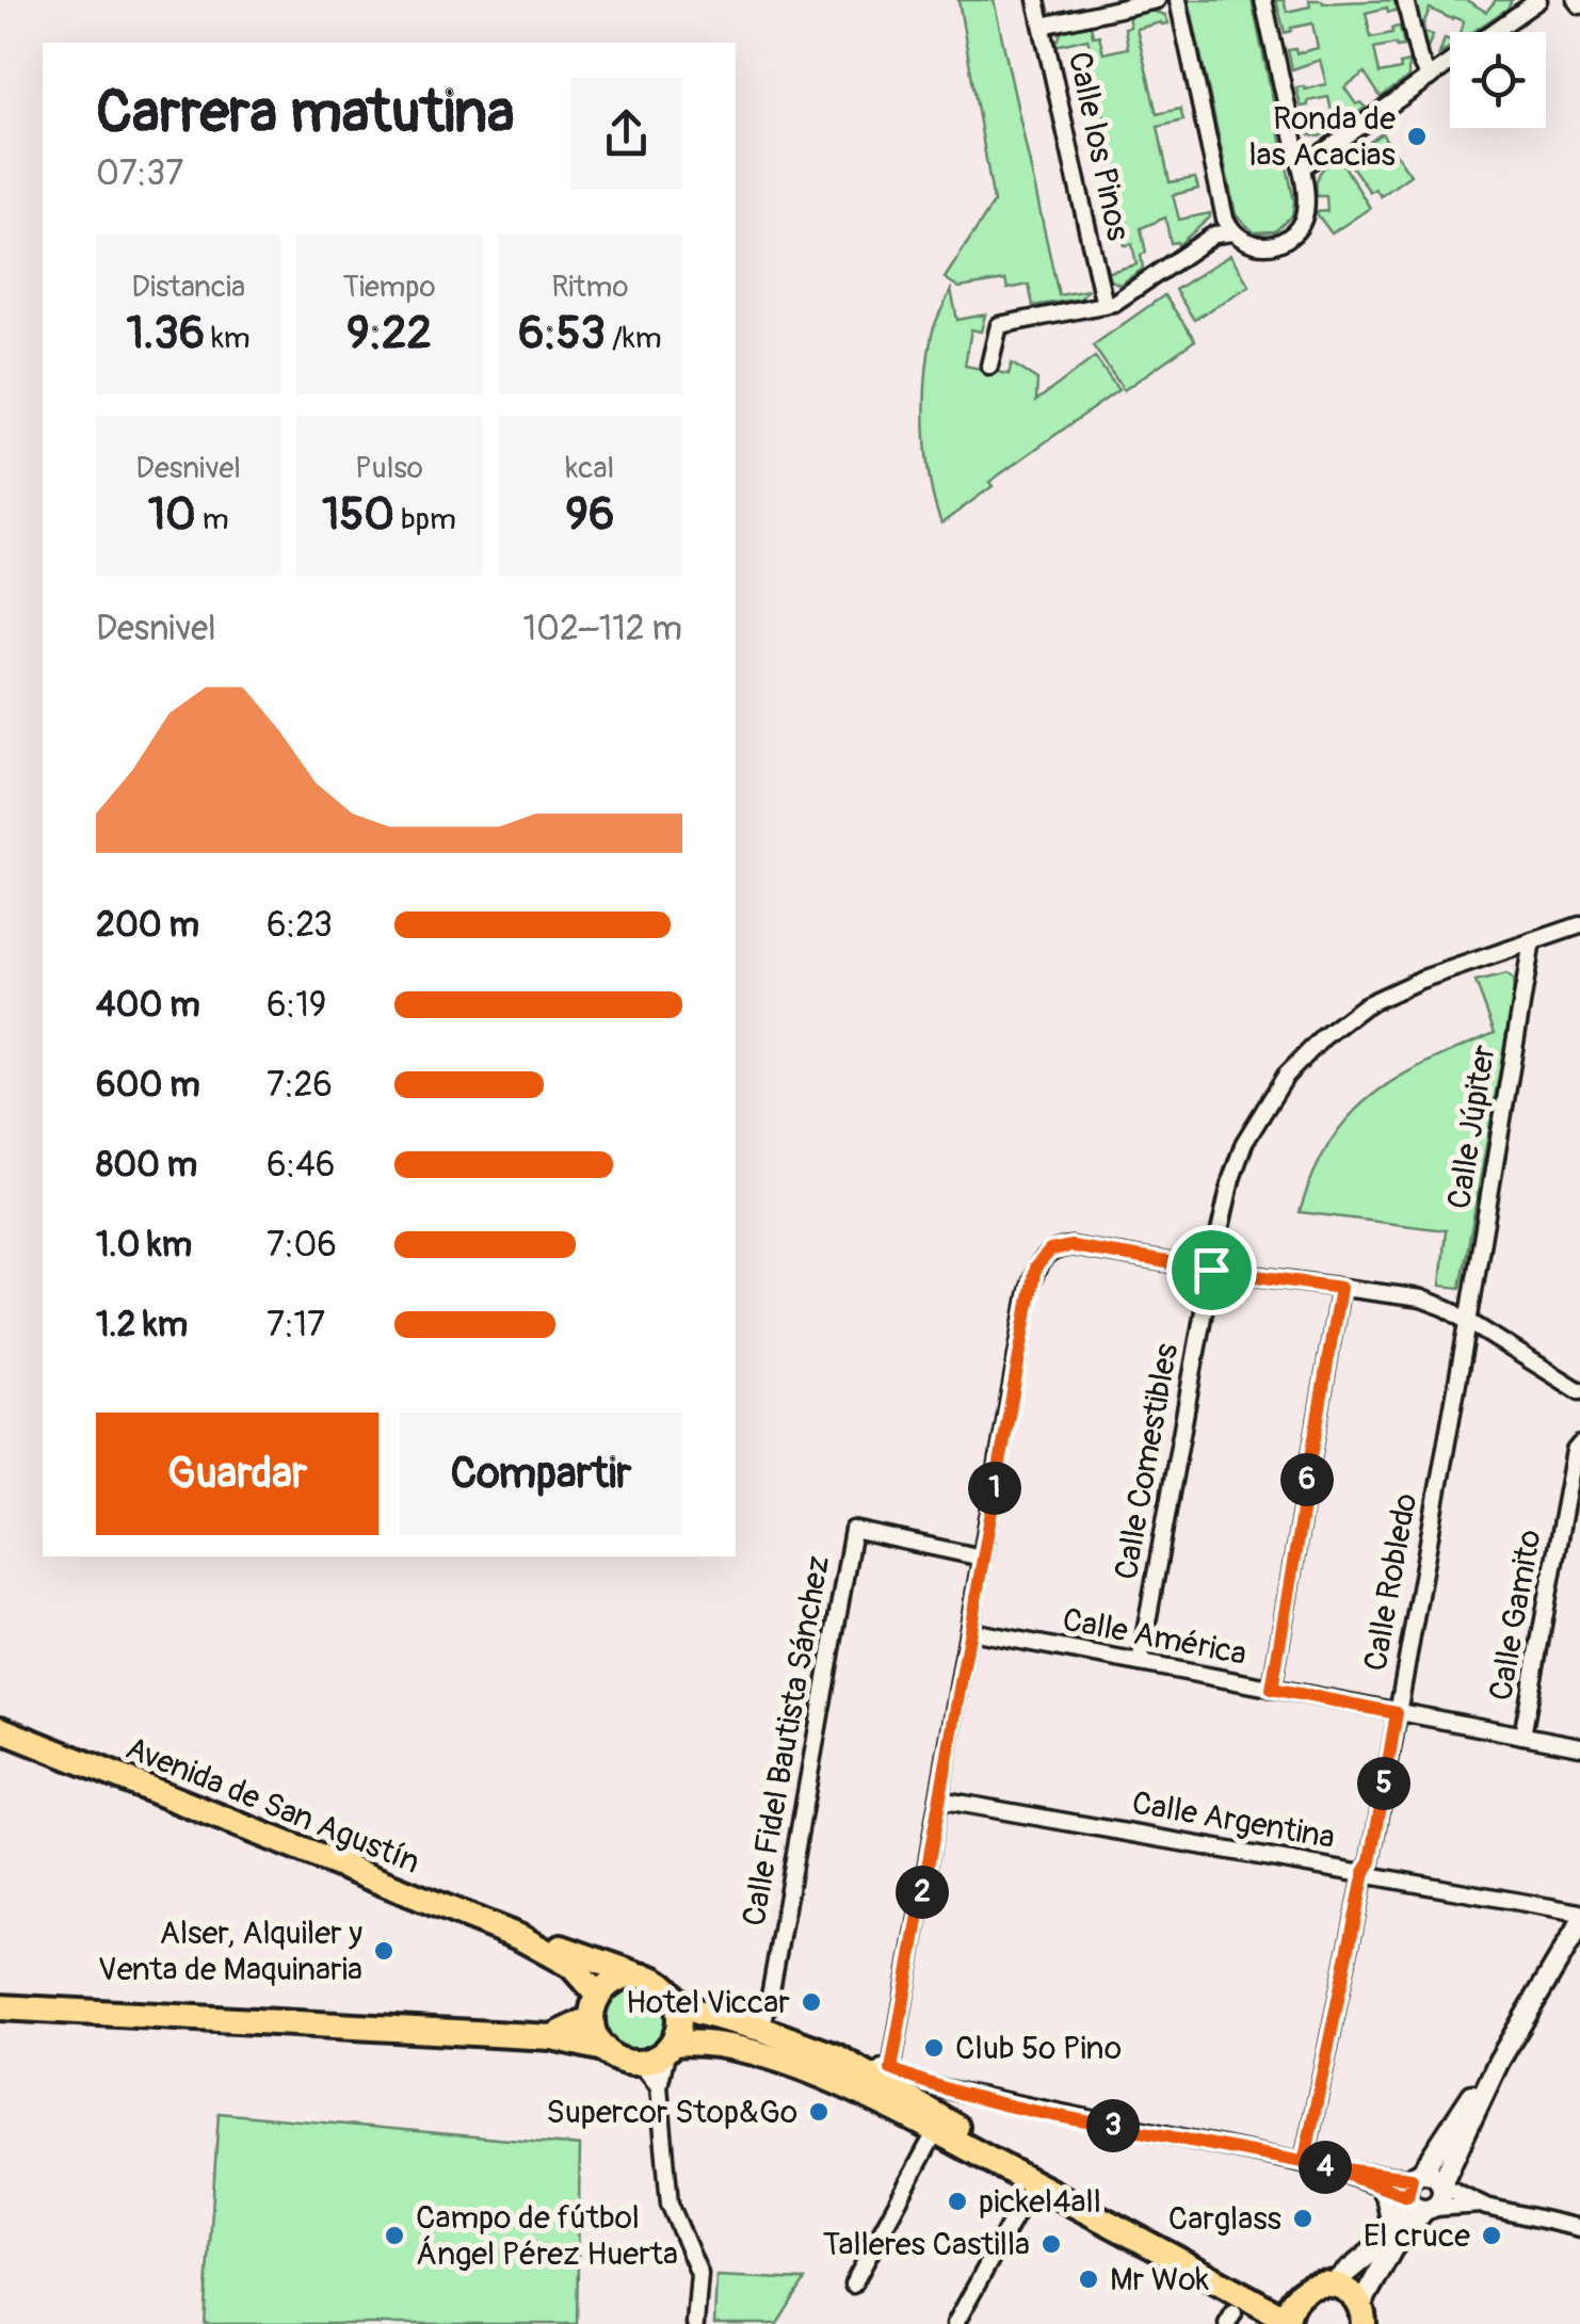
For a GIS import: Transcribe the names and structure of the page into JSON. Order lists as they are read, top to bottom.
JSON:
{
  "streets": {
    "main road": ["Avenida de San Agustín"],
    "street": [
      "Calle los Pinos",
      "Calle Júpiter",
      "Calle Comestibles",
      "Calle Robledo",
      "Calle Gamito",
      "Calle América",
      "Calle Fidel Bautista Sánchez",
      "Calle Argentina"
    ]
  },
  "crossings": [
    ["Calle Júpiter", "Calle Comestibles"],
    ["Calle Júpiter", "Calle Robledo"],
    ["Calle Comestibles", "Calle América"],
    ["Calle Robledo", "Calle América"],
    ["Calle Robledo", "Calle Argentina"],
    ["Calle Gamito", "Calle América"]
  ],
  "places": [
    "Ronda de las Acacias",
    "Alser, Alquiler y Venta de Maquinaria",
    "Hotel Viccar",
    "Club 5º Pino",
    "Supercor Stop&Go",
    "pickel4all",
    "Carglass",
    "Campo de fútbol Ángel Pérez Huerta",
    "El cruce",
    "Talleres Castilla",
    "Mr Wok"
  ],
  "page": {
    "heading": ["Carrera matutina", "07:37"],
    "stats": [
      ["Distancia", "1.36 km"],
      ["Tiempo", "9:22"],
      ["Ritmo", "6:53 /km"],
      ["Desnivel", "10 m"],
      ["Pulso", "150 bpm"],
      ["kcal", "96"]
    ],
    "chart": ["Desnivel", "102–112 m"],
    "list": [
      {
        "name": "200 m",
        "note": "6:23"
      },
      {
        "name": "400 m",
        "note": "6:19"
      },
      {
        "name": "600 m",
        "note": "7:26"
      },
      {
        "name": "800 m",
        "note": "6:46"
      },
      {
        "name": "1.0 km",
        "note": "7:06"
      },
      {
        "name": "1.2 km",
        "note": "7:17"
      }
    ],
    "buttons": ["Guardar", "Compartir"],
    "pins": [
      "6",
      "1",
      "5",
      "2",
      "3",
      "4"
    ]
  }
}
